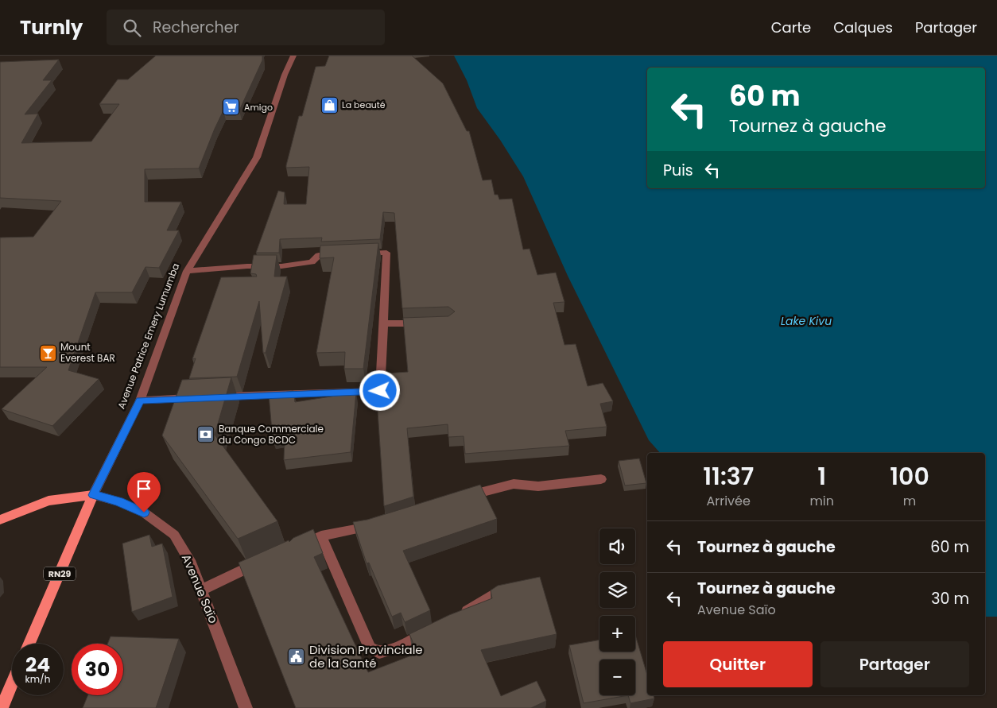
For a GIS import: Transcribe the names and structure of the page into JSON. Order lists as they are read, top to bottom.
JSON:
{
  "streets": {
    "main road": ["Avenue Patrice Emery Lumumba", "RN29"],
    "street": ["Avenue Saïo"]
  },
  "crossings": [
    ["Avenue Patrice Emery Lumumba", "Avenue Saïo"]
  ],
  "water": ["Lake Kivu"],
  "places": {
    "shop": ["La beauté"],
    "supermarket": ["Amigo"],
    "bar": ["Mount Everest BAR"],
    "bank": ["Banque Commerciale du Congo BCDC"],
    "public building": ["Division Provinciale de la Santé"]
  },
  "page": {
    "header": "Turnly",
    "search": "Rechercher",
    "nav": ["Carte", "Calques", "Partager"],
    "turn": ["60 m", "Tournez à gauche"],
    "then": "Puis",
    "eta": [
      "11:37",
      "Arrivée",
      "1",
      "min",
      "100",
      "m"
    ],
    "list": [
      {
        "name": "Tournez à gauche",
        "value": "60 m"
      },
      {
        "name": "Tournez à gauche",
        "note": "Avenue Saïo",
        "value": "30 m"
      }
    ],
    "map_buttons": ["+", "−"],
    "buttons": ["Quitter", "Partager"],
    "speed": "24 km/h",
    "limit": "30"
  }
}
